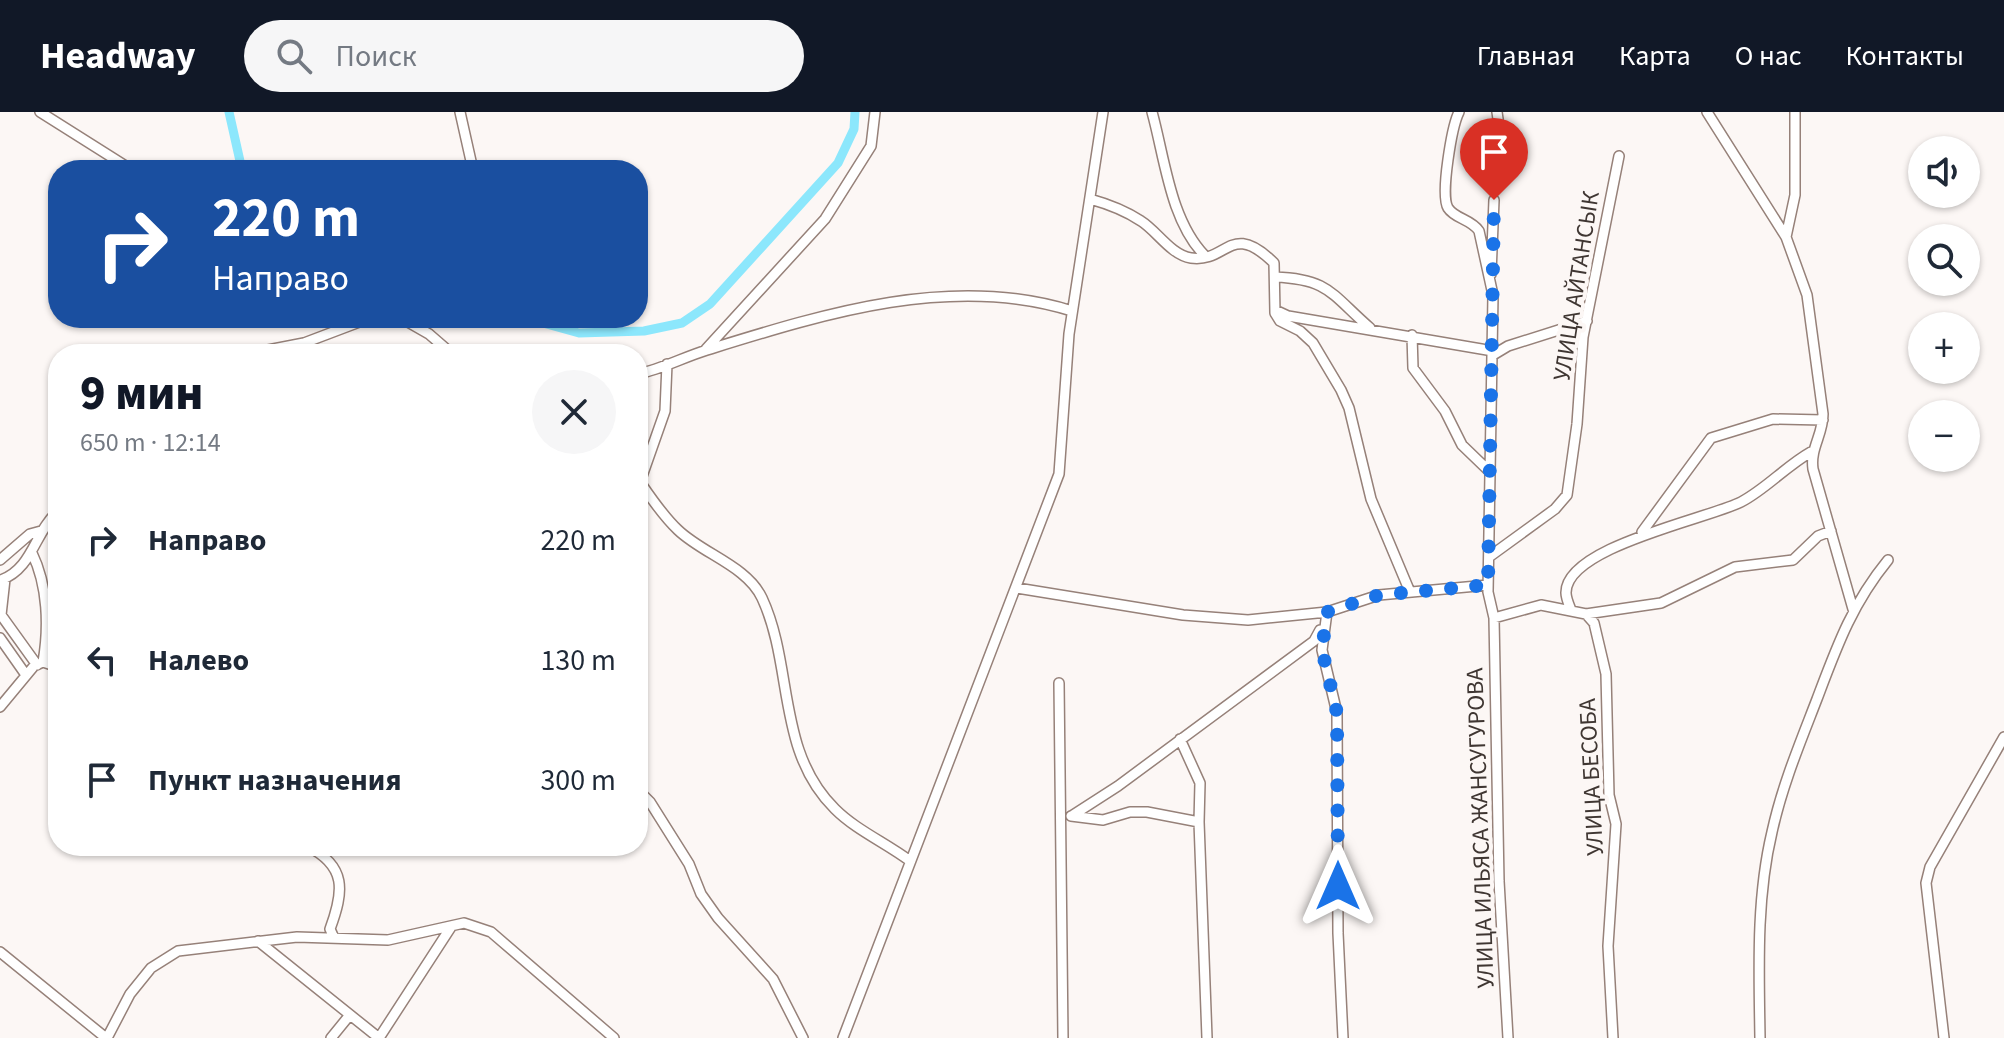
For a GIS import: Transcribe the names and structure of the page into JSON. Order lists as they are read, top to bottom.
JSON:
{
  "streets": {
    "street": ["УЛИЦА АЙТАНСЫК", "УЛИЦА БЕСОБА", "УЛИЦА ИЛЬЯСА ЖАНСУГУРОВА"]
  },
  "crossings": [
    ["УЛИЦА АЙТАНСЫК", "УЛИЦА ИЛЬЯСА ЖАНСУГУРОВА"]
  ],
  "page": {
    "header": "Headway",
    "search": "Поиск",
    "nav": [
      "Главная",
      "Карта",
      "О нас",
      "Контакты"
    ],
    "map_buttons": ["+", "−"],
    "turn": ["220 m", "Направо"],
    "heading": ["9 мин", "650 m · 12:14"],
    "list": [
      {
        "name": "Направо",
        "value": "220 m"
      },
      {
        "name": "Налево",
        "value": "130 m"
      },
      {
        "name": "Пункт назначения",
        "value": "300 m"
      }
    ]
  }
}
